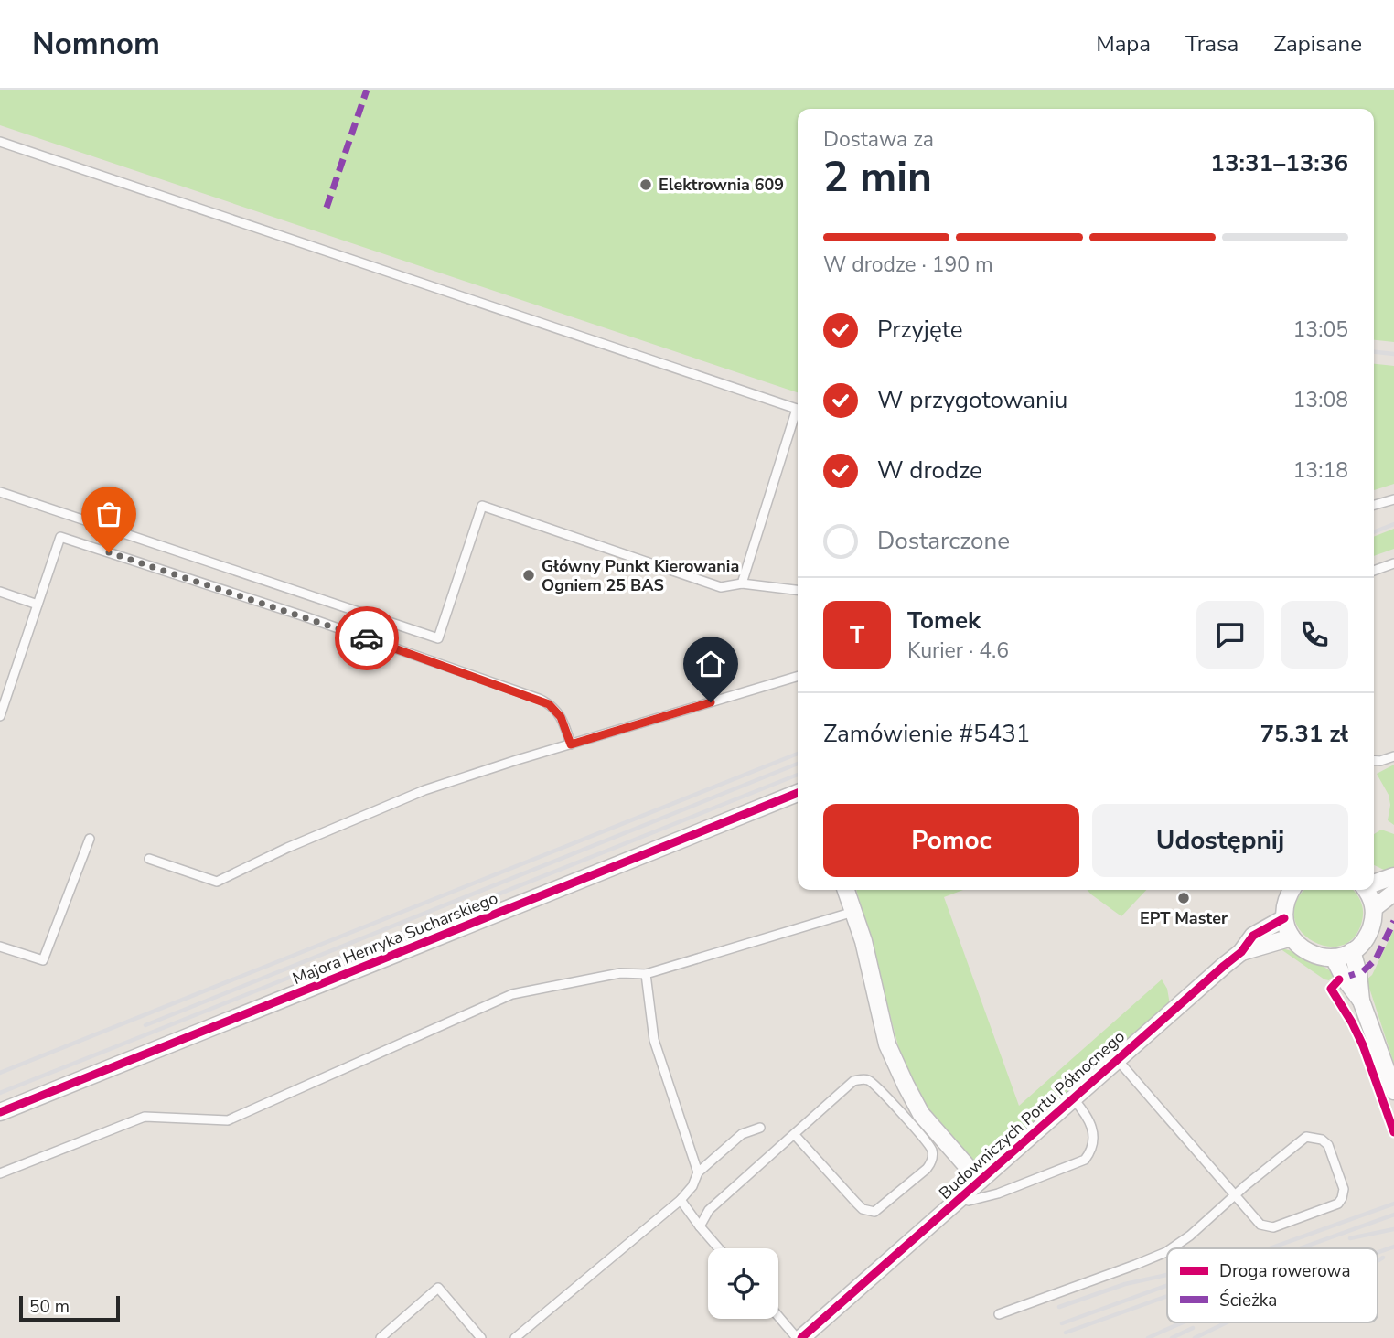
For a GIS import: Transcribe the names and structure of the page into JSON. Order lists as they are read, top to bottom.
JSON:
{
  "streets": {
    "street": ["Majora Henryka Sucharskiego", "Budowniczych Portu Północnego"]
  },
  "places": ["Elektrownia 609", "Główny Punkt Kierowania Ogniem 25 BAS", "EPT Master"],
  "legend": ["Droga rowerowa", "Ścieżka"],
  "scale_bar": "50 m",
  "page": {
    "header": "Nomnom",
    "nav": ["Mapa", "Trasa", "Zapisane"],
    "heading": ["2 min", "Dostawa za", "13:31–13:36"],
    "panel": [
      "Tomek",
      "Kurier · 4.6",
      "Zamówienie #5431",
      "75.31 zł"
    ],
    "bar": "W drodze · 190 m",
    "list": [
      ["Przyjęte", "13:05"],
      ["W przygotowaniu", "13:08"],
      ["W drodze", "13:18"],
      "Dostarczone"
    ],
    "round": "T",
    "buttons": ["Pomoc", "Udostępnij"],
    "scale": "50 m"
  }
}
